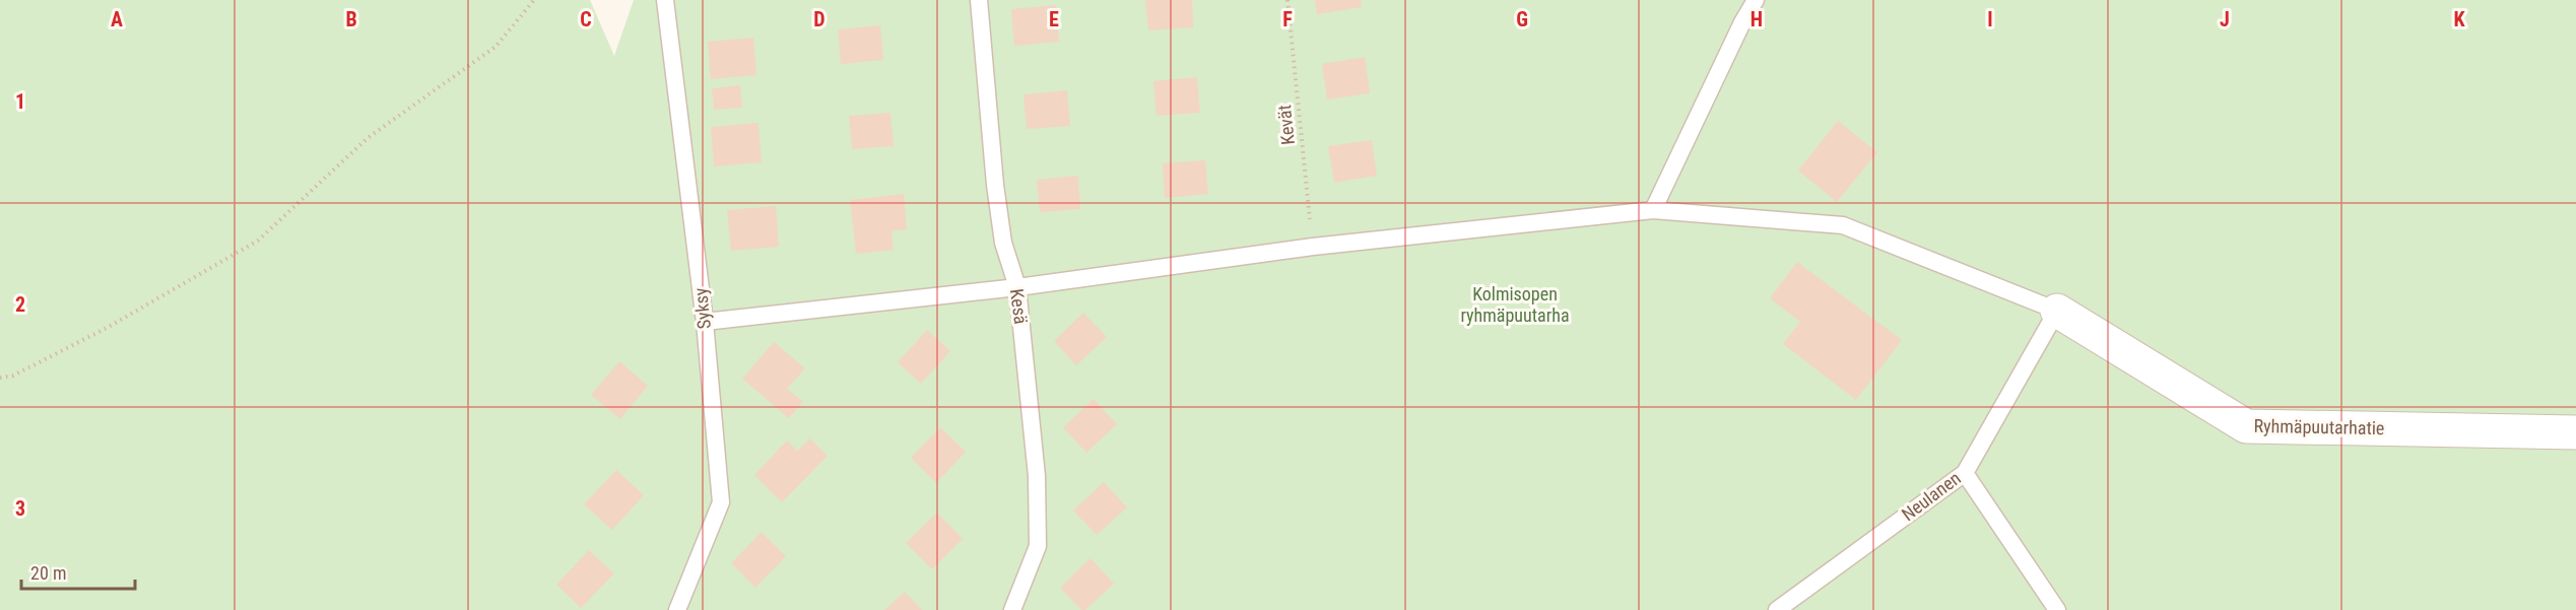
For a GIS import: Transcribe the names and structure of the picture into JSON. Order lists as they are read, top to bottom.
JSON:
{
  "streets": {
    "street": ["Ryhmäpuutarhatie"],
    "lane": ["Kesä", "Syksy", "Neulanen"],
    "path": ["Kevät"]
  },
  "crossings": [
    ["Ryhmäpuutarhatie", "Neulanen"]
  ],
  "parks": ["Kolmisopen ryhmäpuutarha"],
  "scale_bar": "20 m",
  "grid": {
    "columns": [
      "A",
      "B",
      "C",
      "D",
      "E",
      "F",
      "G",
      "H",
      "I",
      "J",
      "K"
    ],
    "rows": ["1", "2", "3"]
  }
}
